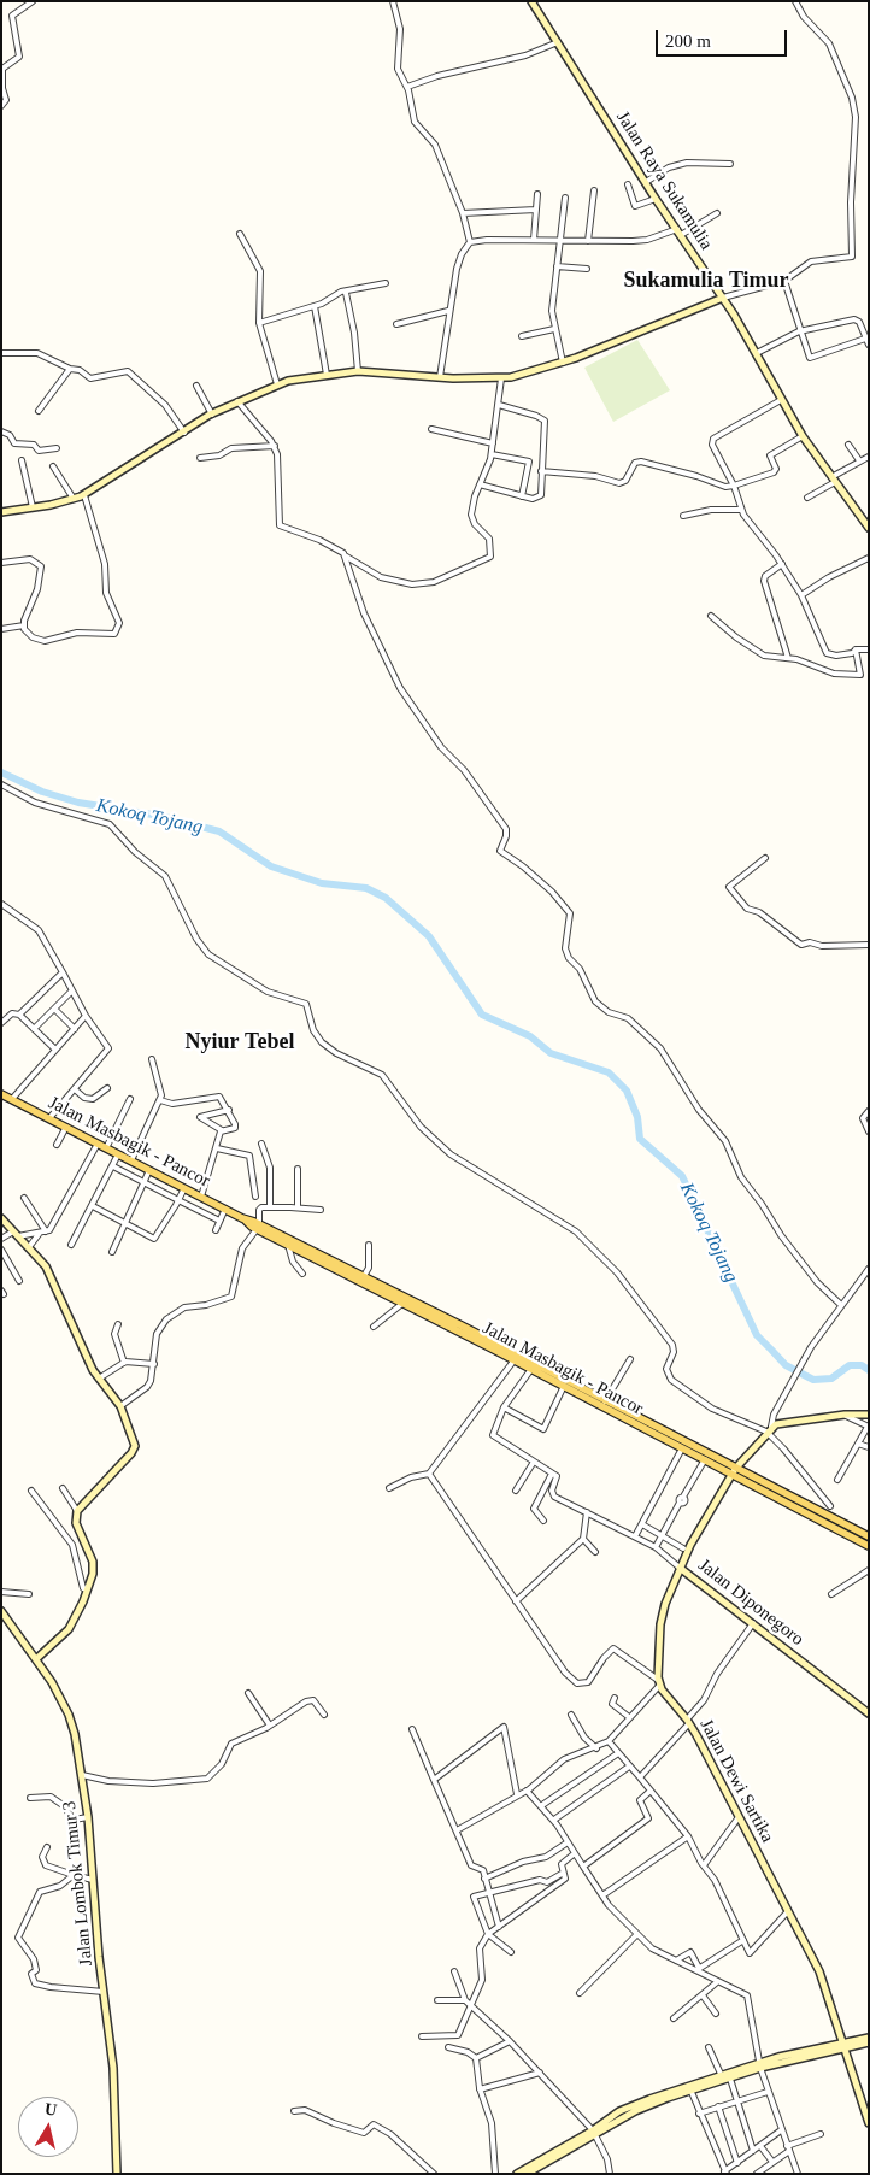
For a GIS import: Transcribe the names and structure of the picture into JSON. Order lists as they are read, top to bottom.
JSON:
{
  "streets": {
    "main road": ["Jalan Masbagik - Pancor"],
    "street": [
      "Jalan Raya Sukamulia",
      "Jalan Diponegoro",
      "Jalan Dewi Sartika",
      "Jalan Lombok Timur 3"
    ]
  },
  "districts": ["Sukamulia Timur", "Nyiur Tebel"],
  "water": ["Kokoq Tojang"],
  "scale_bar": "200 m",
  "north": "top"
}
